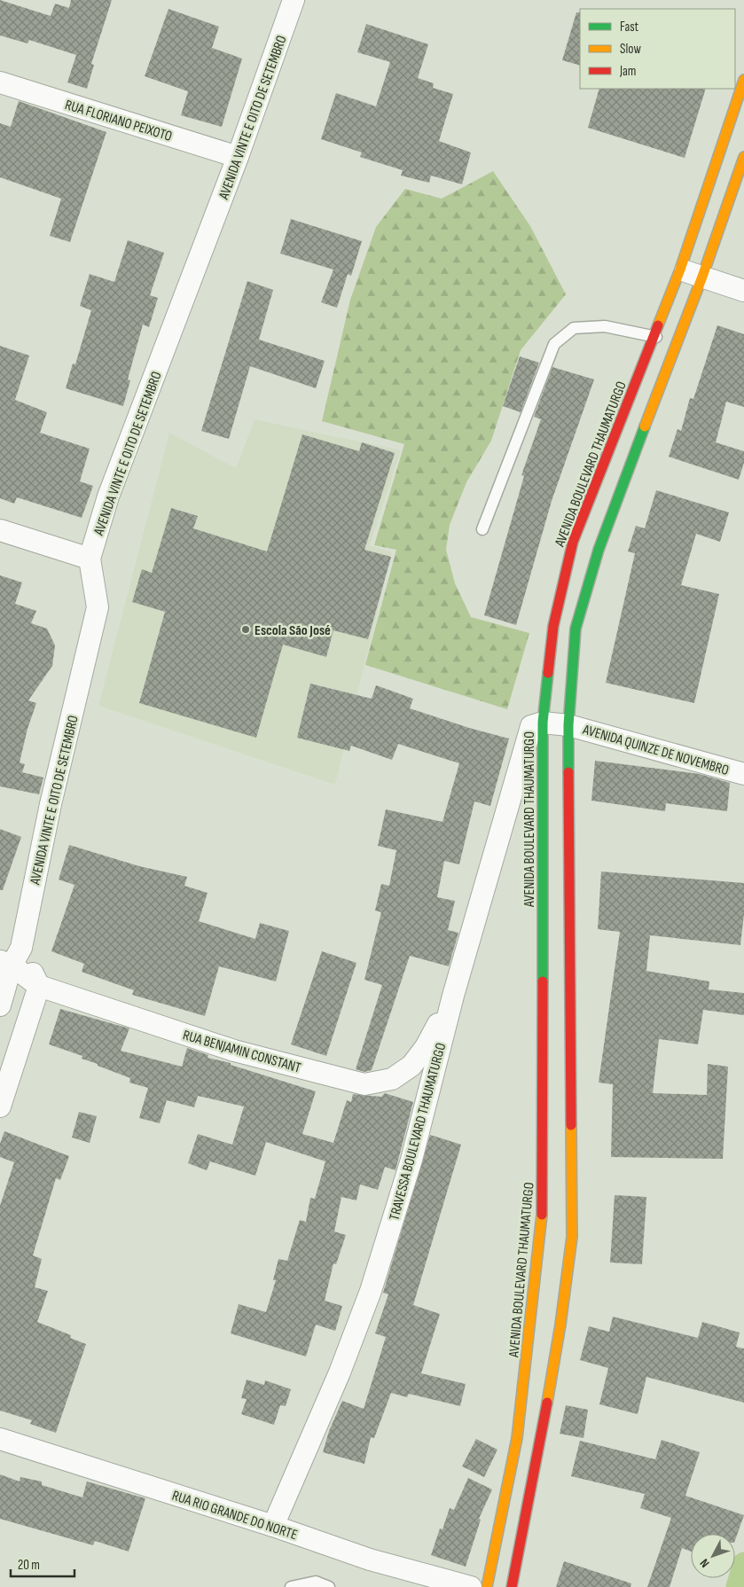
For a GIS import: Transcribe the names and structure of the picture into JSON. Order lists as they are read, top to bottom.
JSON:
{
  "streets": {
    "main road": ["AVENIDA BOULEVARD THAUMATURGO"],
    "street": [
      "AVENIDA VINTE E OITO DE SETEMBRO",
      "RUA FLORIANO PEIXOTO",
      "AVENIDA QUINZE DE NOVEMBRO",
      "RUA BENJAMIN CONSTANT",
      "TRAVESSA BOULEVARD THAUMATURGO",
      "RUA RIO GRANDE DO NORTE"
    ]
  },
  "crossings": [
    ["AVENIDA VINTE E OITO DE SETEMBRO", "RUA FLORIANO PEIXOTO"],
    ["AVENIDA VINTE E OITO DE SETEMBRO", "RUA BENJAMIN CONSTANT"],
    ["AVENIDA BOULEVARD THAUMATURGO", "AVENIDA QUINZE DE NOVEMBRO"],
    ["AVENIDA BOULEVARD THAUMATURGO", "TRAVESSA BOULEVARD THAUMATURGO"],
    ["AVENIDA QUINZE DE NOVEMBRO", "TRAVESSA BOULEVARD THAUMATURGO"],
    ["RUA BENJAMIN CONSTANT", "TRAVESSA BOULEVARD THAUMATURGO"],
    ["TRAVESSA BOULEVARD THAUMATURGO", "RUA RIO GRANDE DO NORTE"]
  ],
  "places": ["Escola São José"],
  "legend": ["Fast", "Slow", "Jam"],
  "scale_bar": "20 m",
  "north": "bottom left"
}
